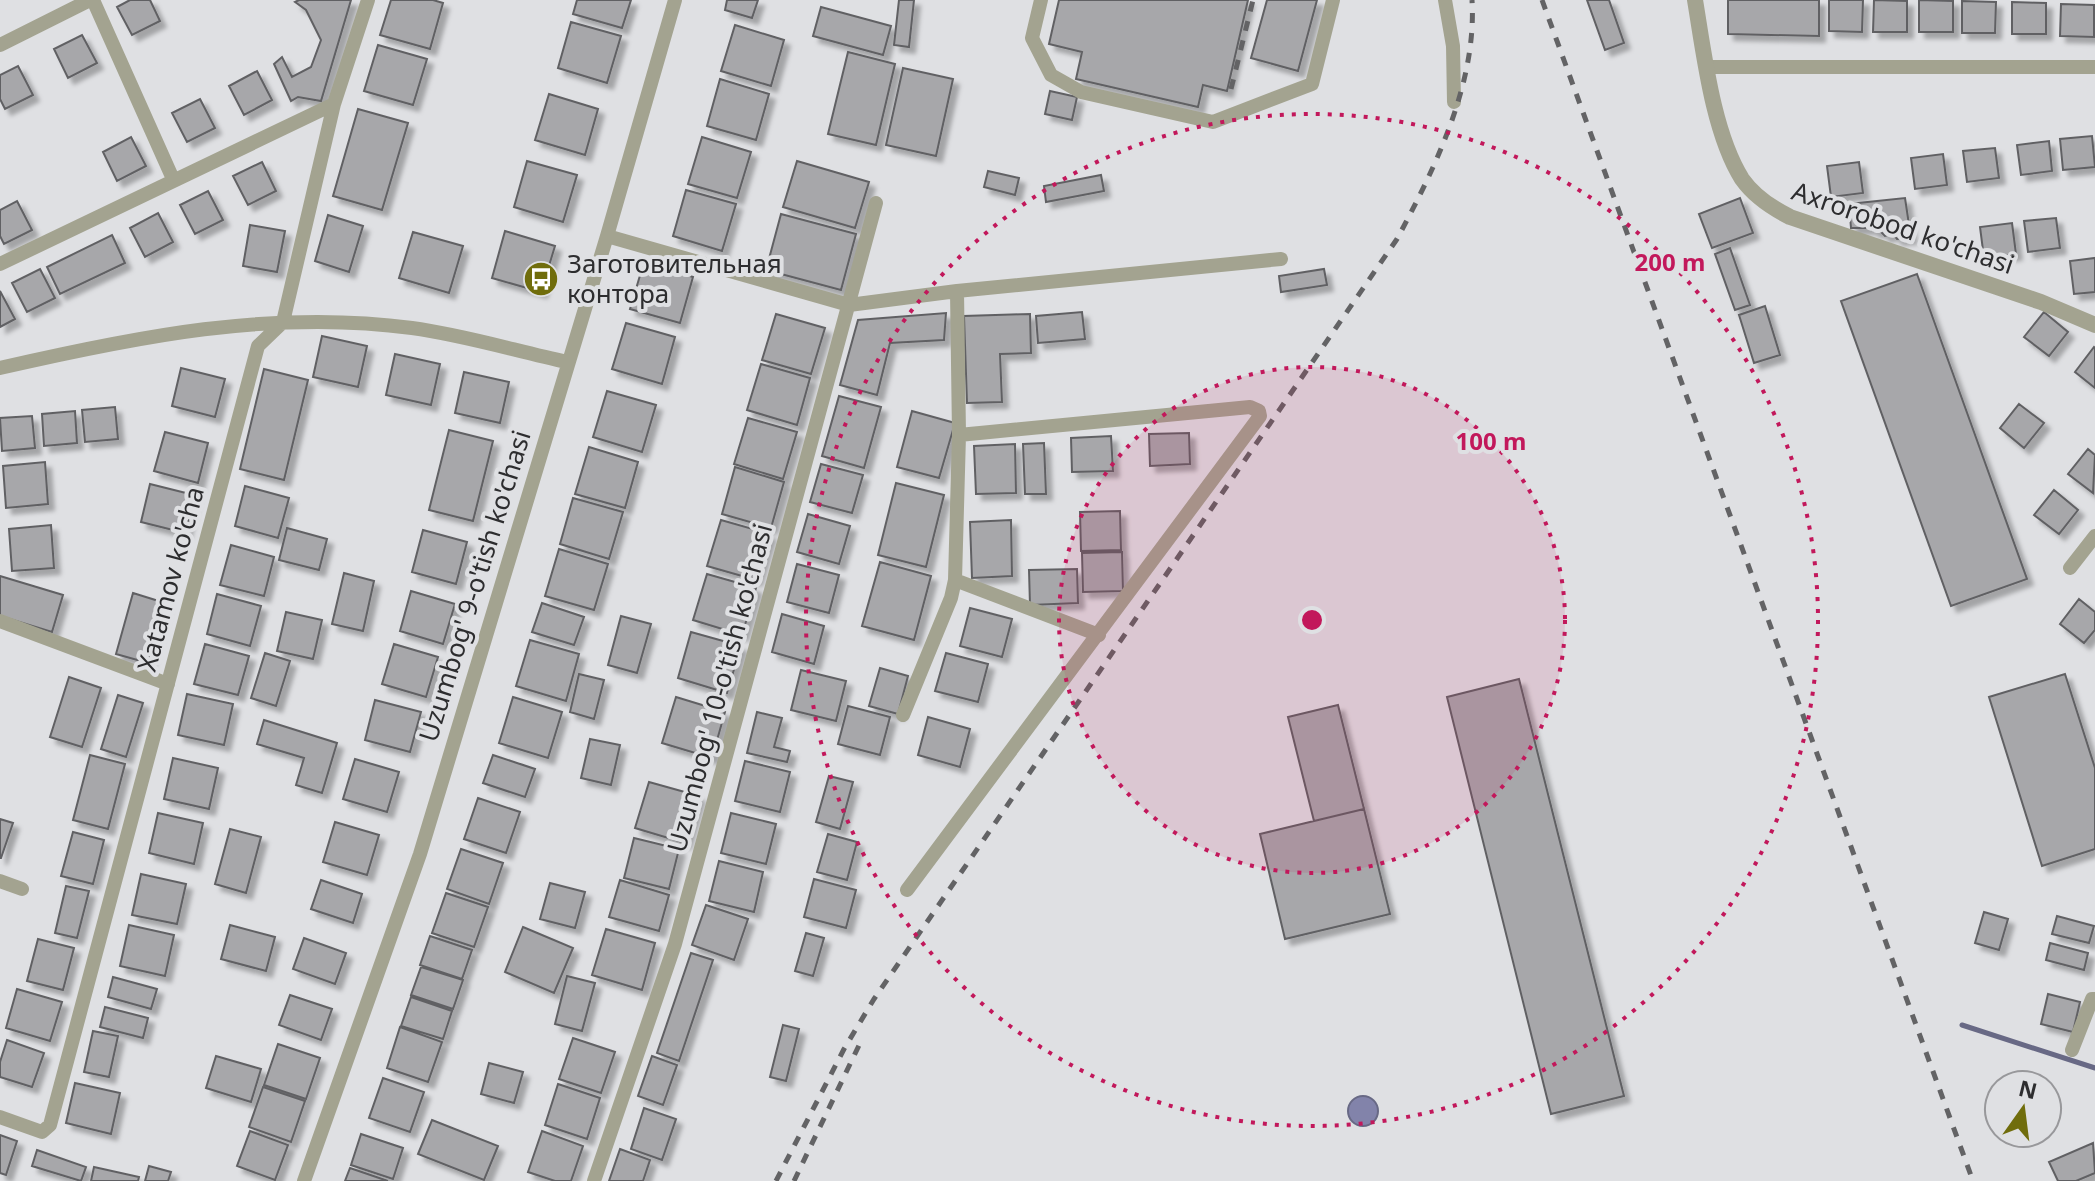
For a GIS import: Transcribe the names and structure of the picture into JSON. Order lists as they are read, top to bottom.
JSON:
{
  "streets": {
    "street": [
      "Axrorobod ko'chasi",
      "Xatamov ko'cha",
      "Uzumbog' 9-o'tish ko'chasi",
      "Uzumbog' 10-o'tish ko'chasi"
    ]
  },
  "places": {
    "bus stop": ["Заготовительная контора"]
  },
  "north": "top",
  "rings": ["200 m", "100 m"]
}
